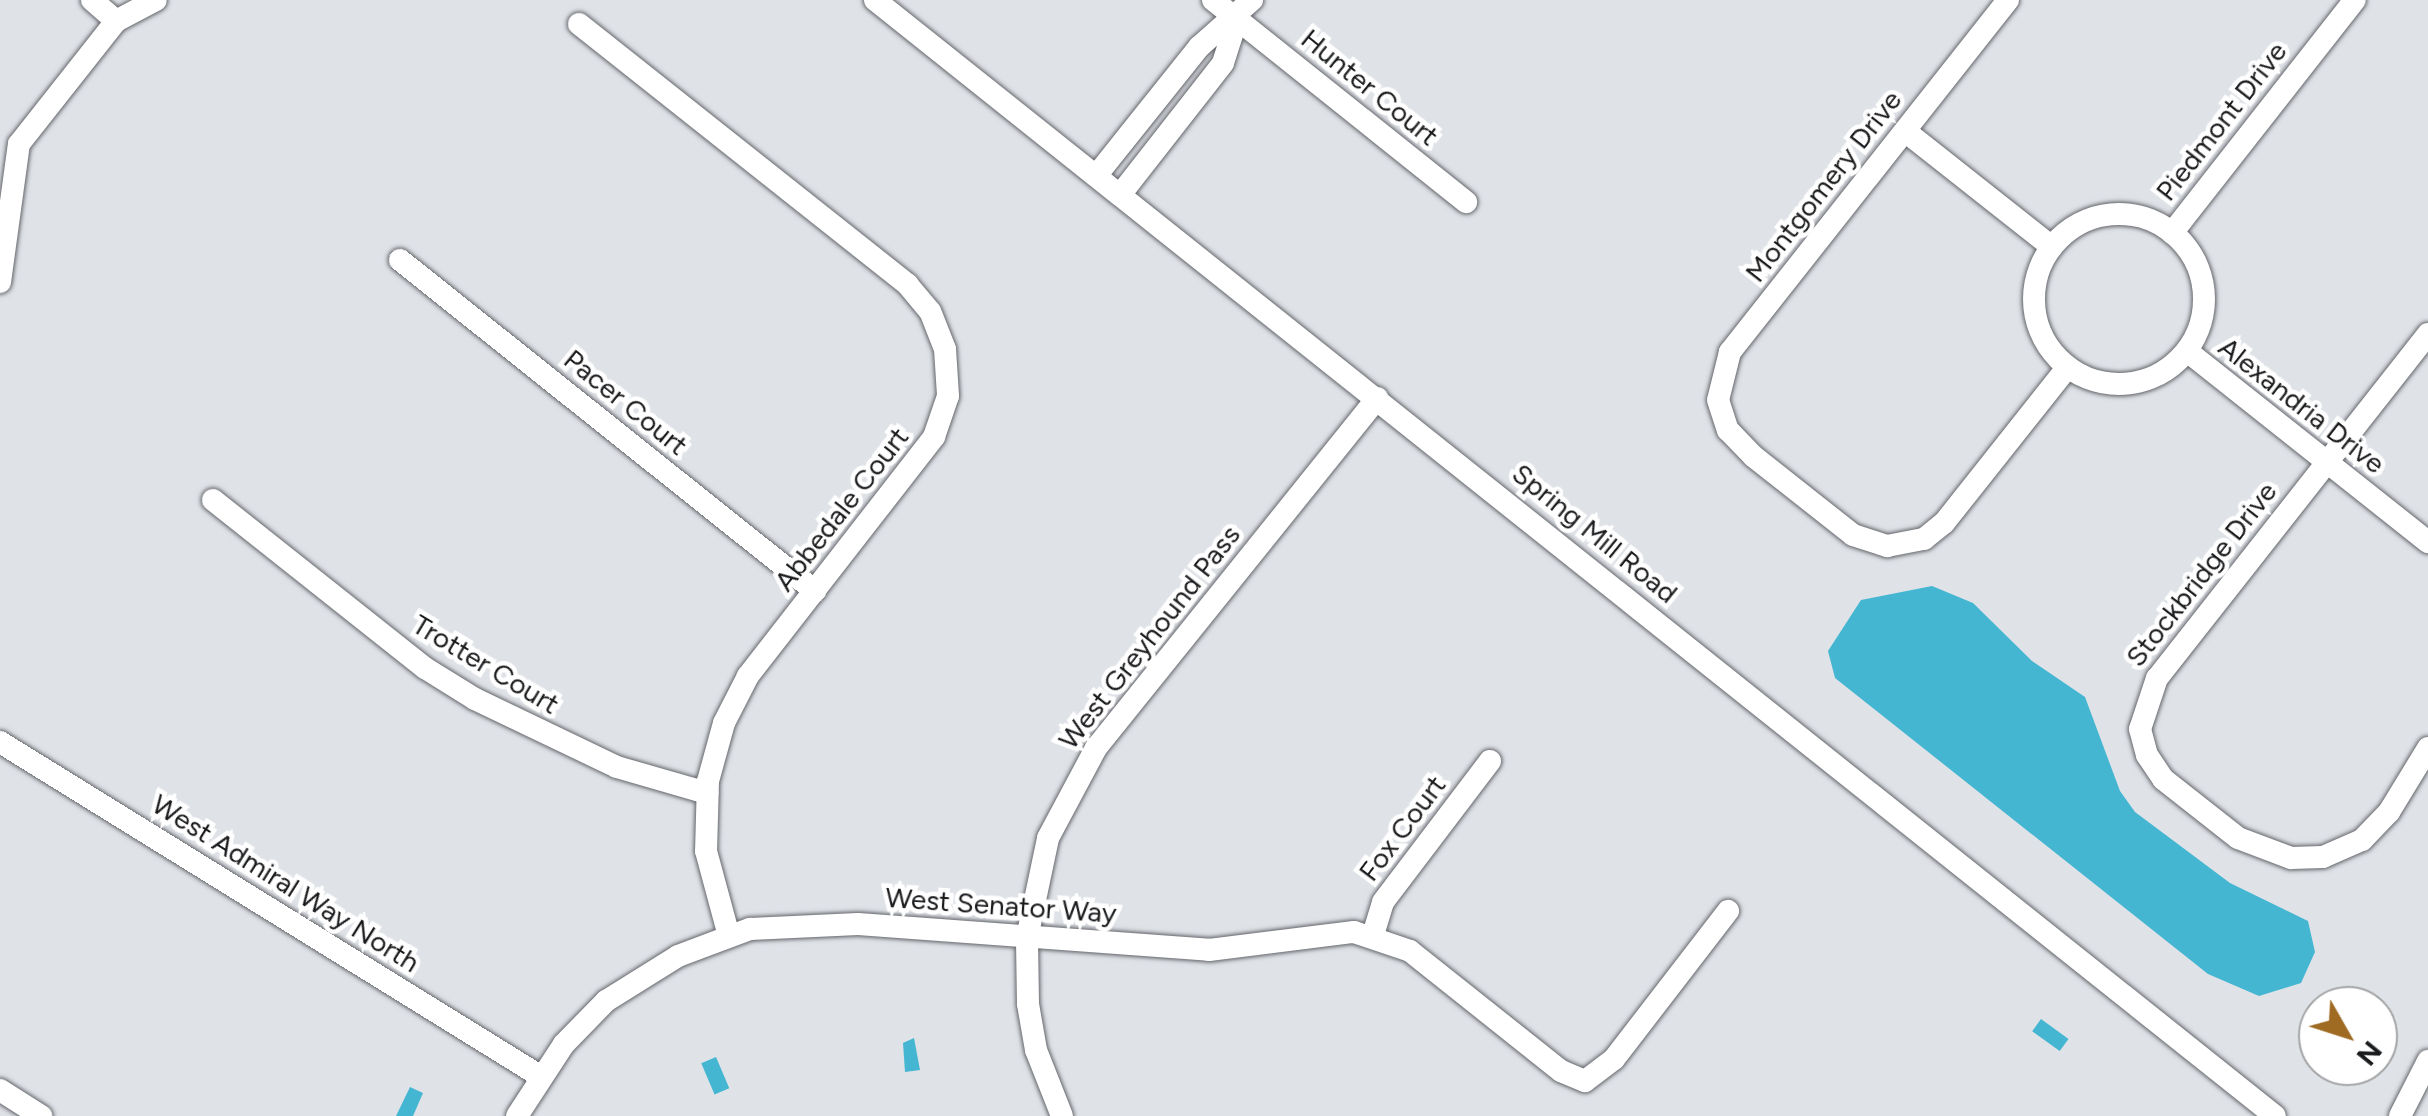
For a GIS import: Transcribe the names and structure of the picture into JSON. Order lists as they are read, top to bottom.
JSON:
{
  "streets": {
    "street": [
      "Hunter Court",
      "Piedmont Drive",
      "Montgomery Drive",
      "Pacer Court",
      "Alexandria Drive",
      "Abbedale Court",
      "Spring Mill Road",
      "Stockbridge Drive",
      "West Greyhound Pass",
      "Trotter Court",
      "Fox Court",
      "West Admiral Way North",
      "West Senator Way"
    ]
  },
  "crossings": [
    ["Piedmont Drive", "Montgomery Drive"],
    ["Piedmont Drive", "Alexandria Drive"],
    ["Montgomery Drive", "Alexandria Drive"],
    ["Pacer Court", "Abbedale Court"],
    ["Alexandria Drive", "Stockbridge Drive"],
    ["Abbedale Court", "Trotter Court"],
    ["Abbedale Court", "West Senator Way"],
    ["Spring Mill Road", "West Greyhound Pass"],
    ["West Greyhound Pass", "West Senator Way"],
    ["Fox Court", "West Senator Way"],
    ["West Admiral Way North", "West Senator Way"]
  ],
  "north": "bottom right"
}
